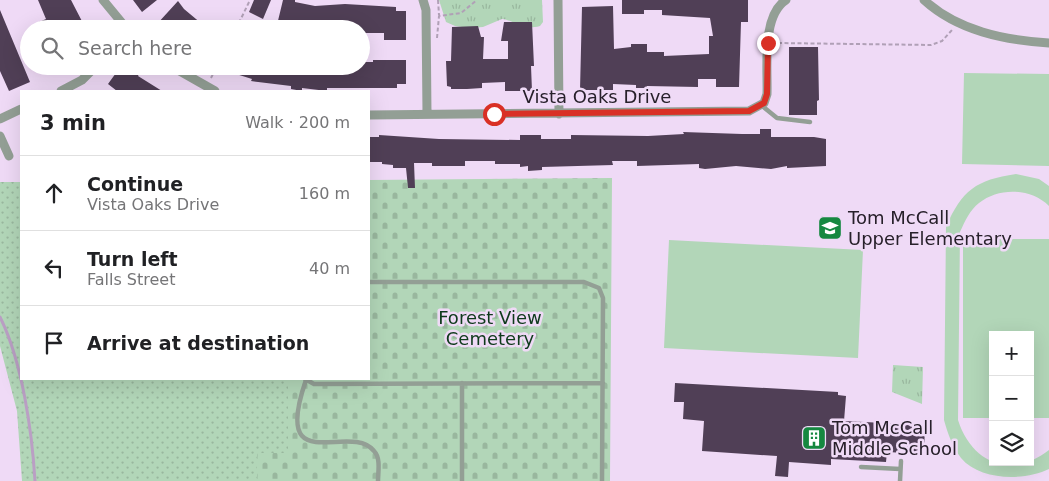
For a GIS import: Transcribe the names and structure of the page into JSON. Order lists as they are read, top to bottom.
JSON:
{
  "streets": {
    "street": ["Vista Oaks Drive"]
  },
  "parks": ["Forest View Cemetery"],
  "places": {
    "school or university": ["Tom McCall Upper Elementary"],
    "building": ["Tom McCall Middle School"]
  },
  "page": {
    "search": "Search here",
    "heading": ["3 min", "Walk · 200 m"],
    "list": [
      ["Continue", "Vista Oaks Drive", "160 m"],
      ["Turn left", "Falls Street", "40 m"],
      "Arrive at destination"
    ],
    "map_buttons": ["+", "−"]
  }
}
